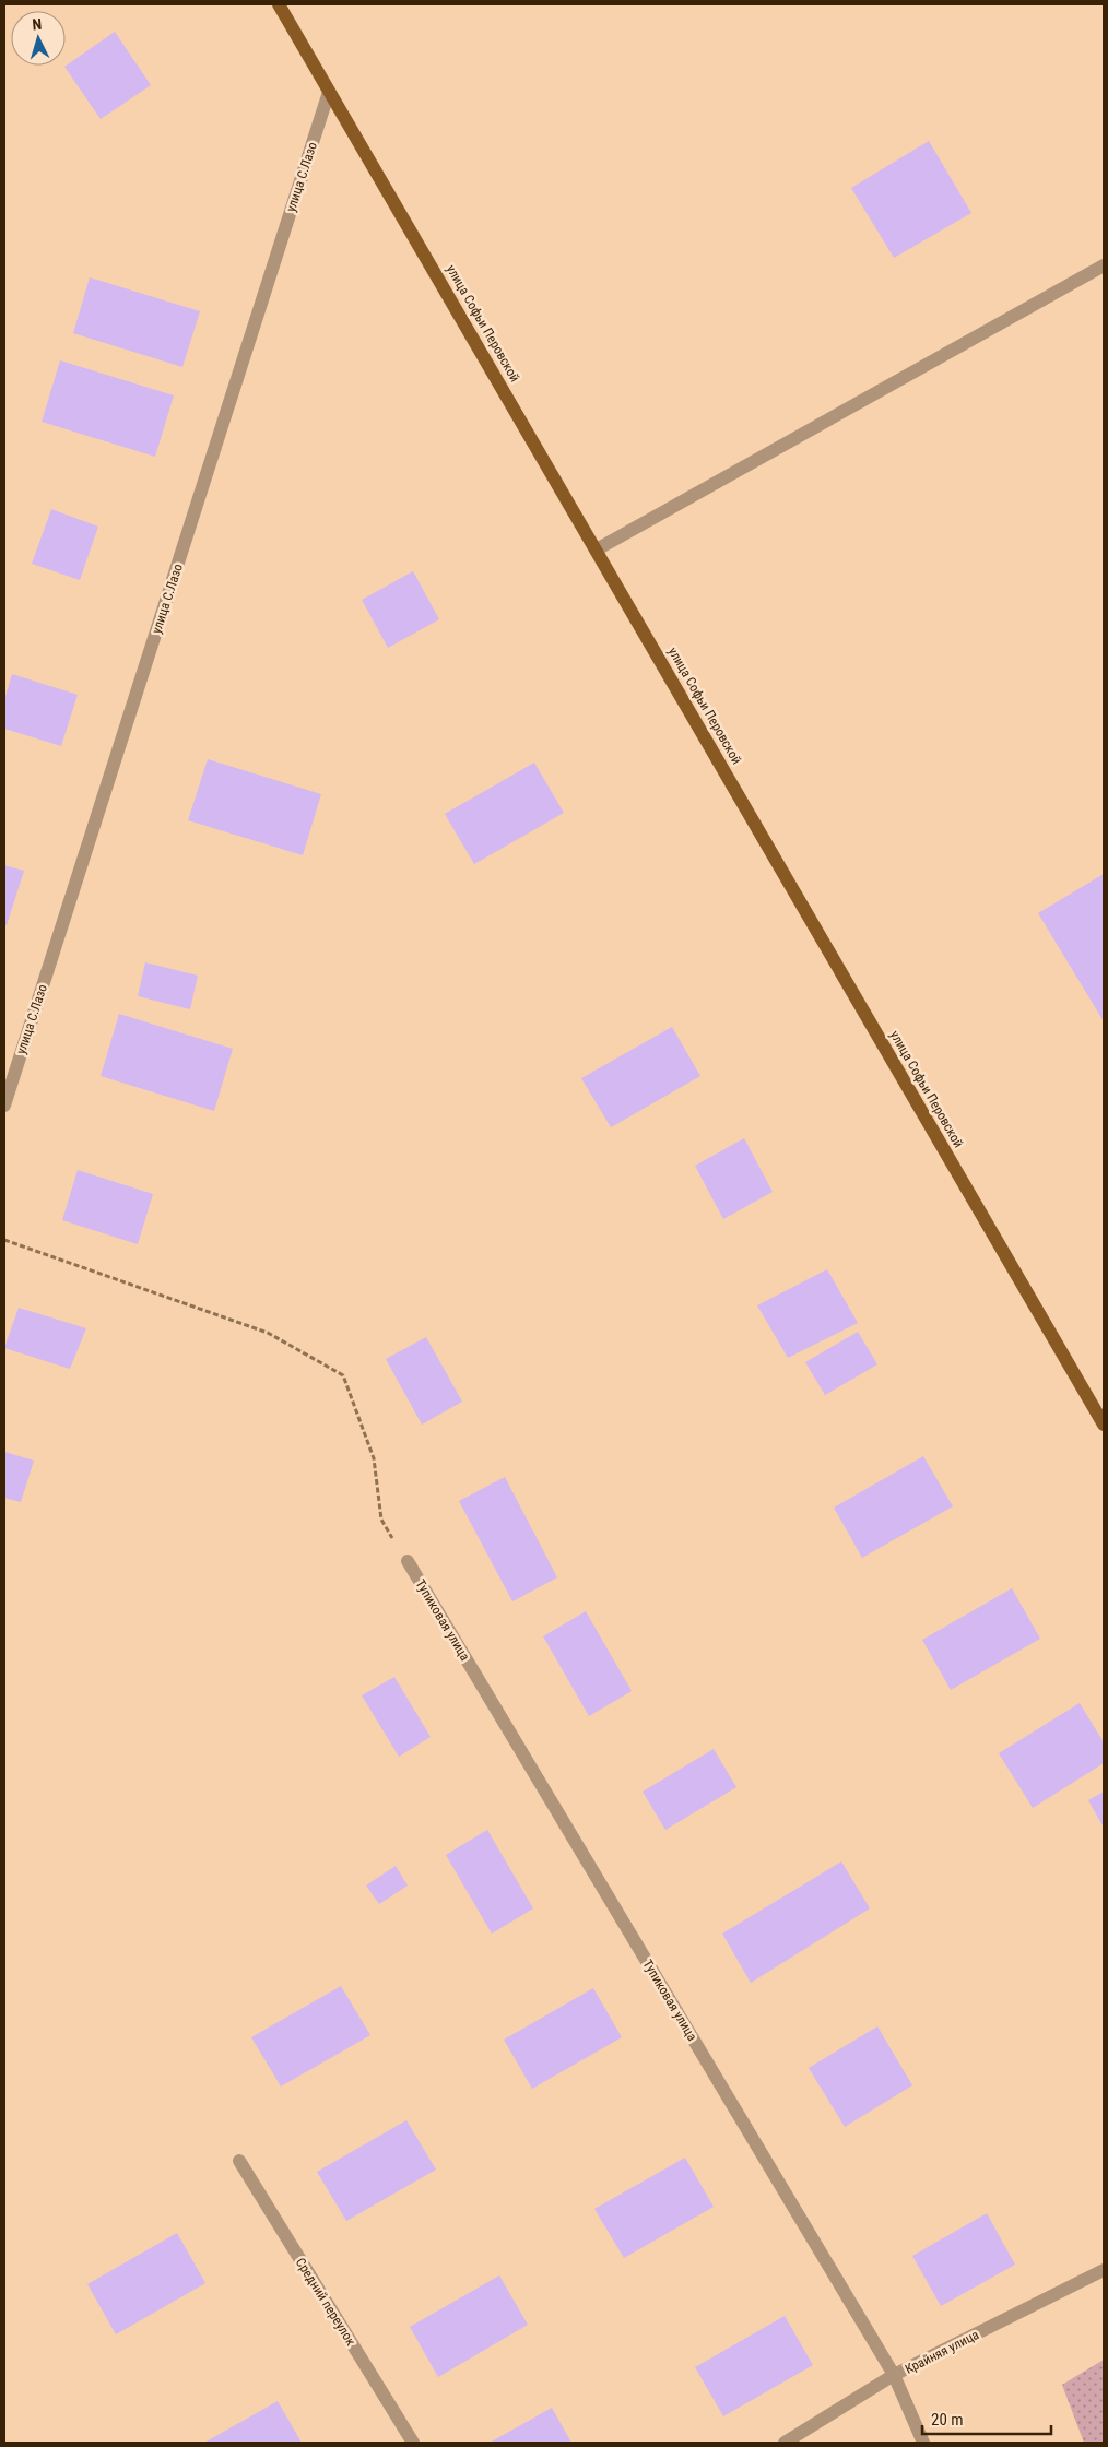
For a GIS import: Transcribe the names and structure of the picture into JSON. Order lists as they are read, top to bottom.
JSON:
{
  "streets": {
    "main road": ["улица Софьи Перовской"],
    "street": [
      "улица С.Лазо",
      "Тупиковая улица",
      "Средний переулок",
      "Крайняя улица"
    ]
  },
  "crossings": [
    ["улица С.Лазо", "улица Софьи Перовской"],
    ["Тупиковая улица", "Крайняя улица"]
  ],
  "scale_bar": "20 m",
  "north": "top"
}
